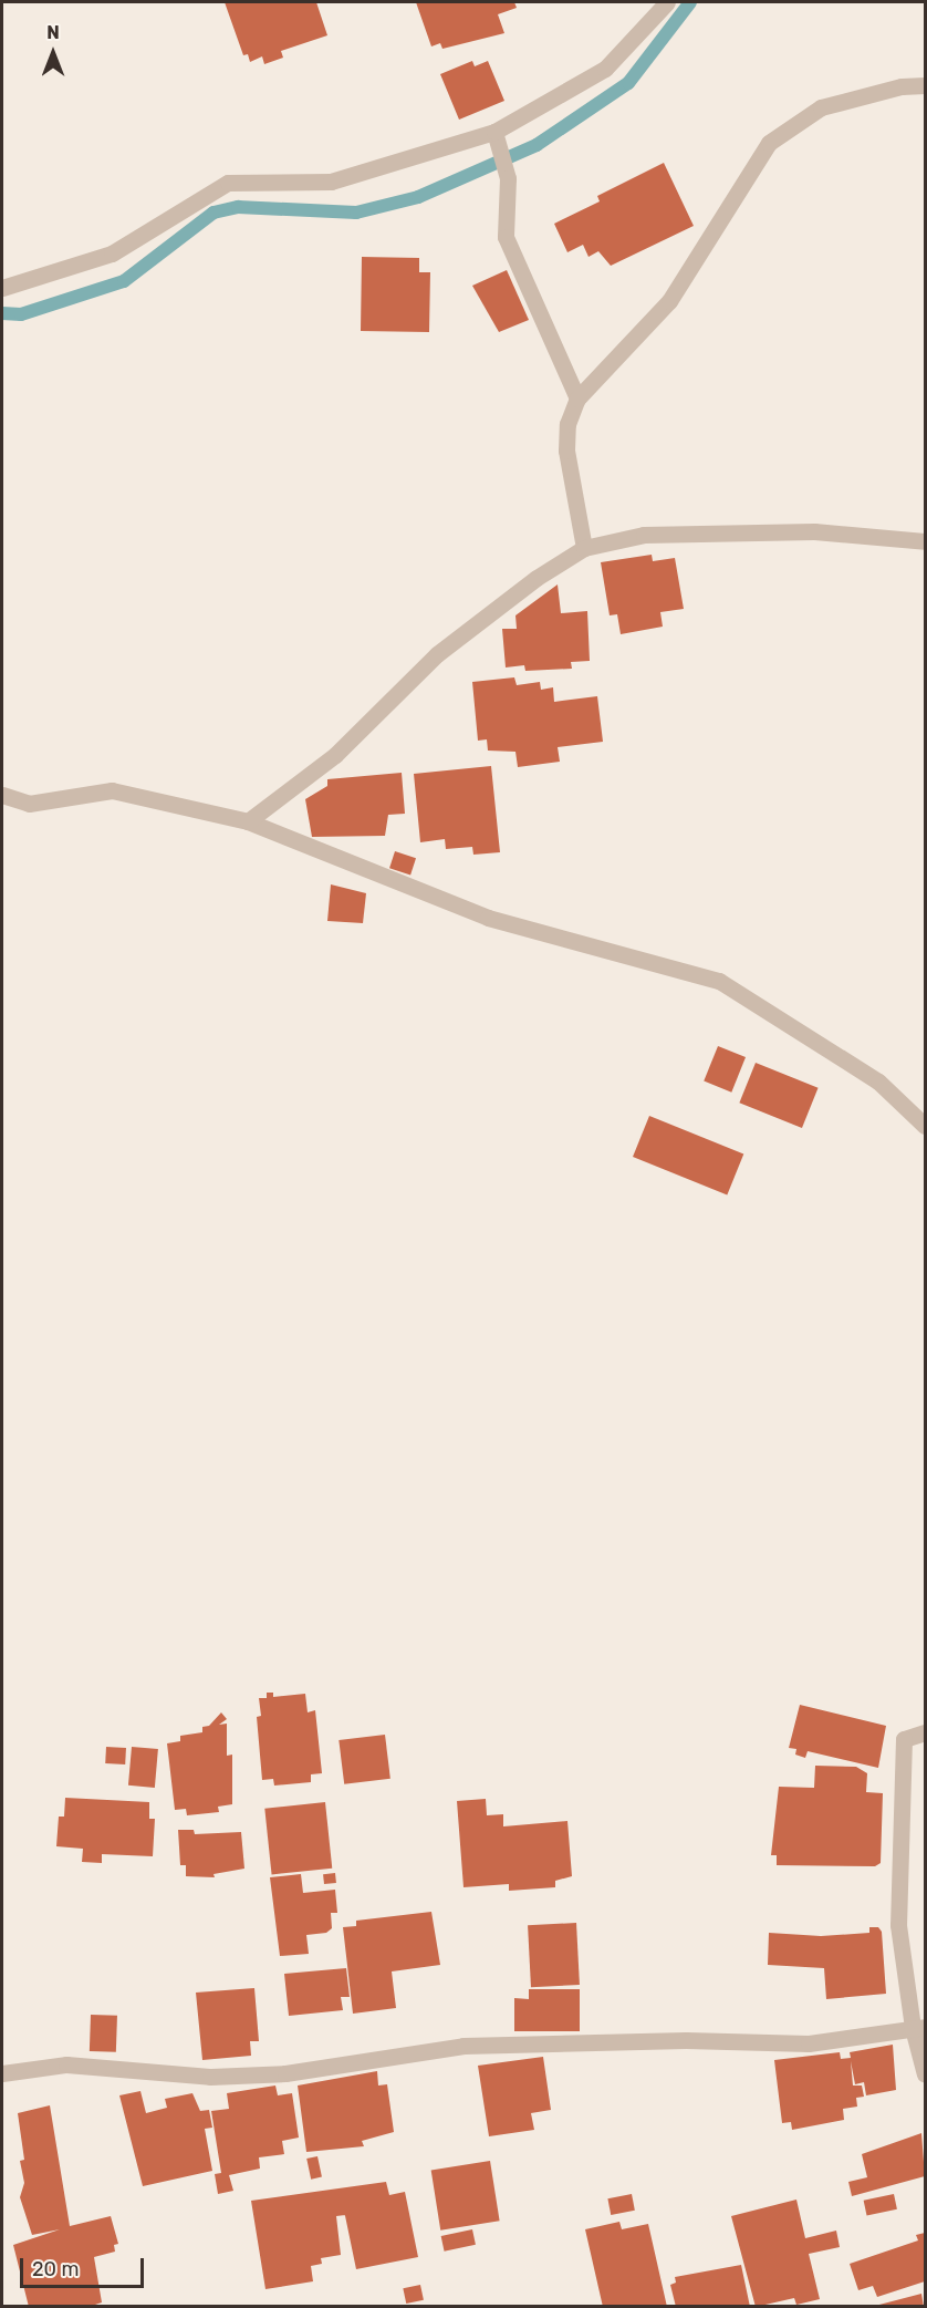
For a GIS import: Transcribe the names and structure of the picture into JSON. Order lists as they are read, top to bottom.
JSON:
{
  "scale_bar": "20 m",
  "north": "top"
}
